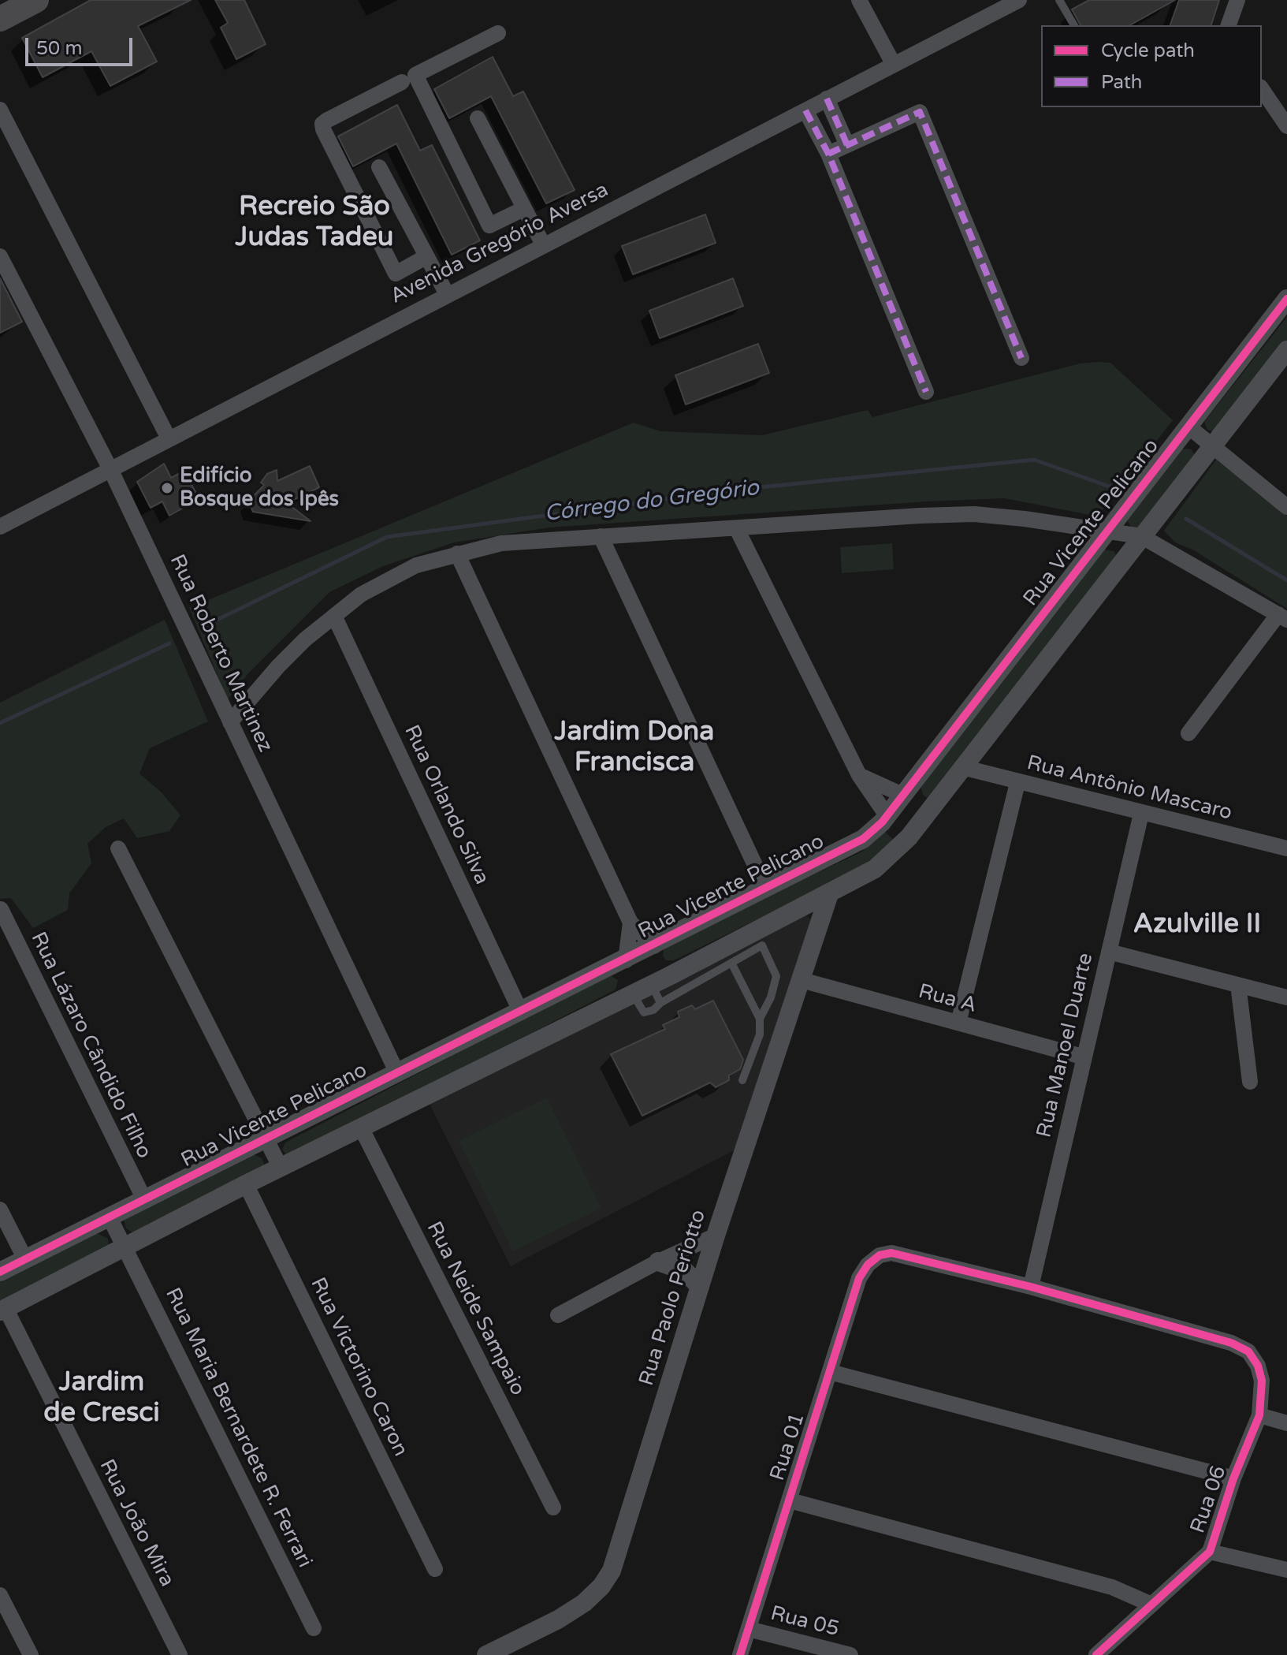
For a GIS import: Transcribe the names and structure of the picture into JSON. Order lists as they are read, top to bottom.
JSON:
{
  "streets": {
    "street": [
      "Avenida Gregório Aversa",
      "Rua Vicente Pelicano",
      "Rua Roberto Martinez",
      "Rua Antônio Mascaro",
      "Rua Orlando Silva",
      "Rua A",
      "Rua Lázaro Cândido Filho",
      "Rua Manoel Duarte",
      "Rua Paolo Periotto",
      "Rua Neide Sampaio",
      "Rua Victorino Caron",
      "Rua Maria Bernardete R. Ferrari",
      "Rua 01",
      "Rua 06",
      "Rua João Mira",
      "Rua 05"
    ]
  },
  "crossings": [
    ["Avenida Gregório Aversa", "Rua Roberto Martinez"],
    ["Rua Vicente Pelicano", "Rua Roberto Martinez"],
    ["Rua Vicente Pelicano", "Rua Orlando Silva"],
    ["Rua Vicente Pelicano", "Rua Lázaro Cândido Filho"],
    ["Rua Vicente Pelicano", "Rua Maria Bernardete R. Ferrari"],
    ["Rua Antônio Mascaro", "Rua Manoel Duarte"],
    ["Rua A", "Rua Manoel Duarte"],
    ["Rua A", "Rua Paolo Periotto"],
    ["Rua Manoel Duarte", "Rua 01"],
    ["Rua Manoel Duarte", "Rua 06"],
    ["Rua 01", "Rua 06"],
    ["Rua 01", "Rua 05"]
  ],
  "districts": [
    "Recreio São Judas Tadeu",
    "Jardim Dona Francisca",
    "Azulville II",
    "Jardim de Cresci"
  ],
  "water": ["Córrego do Gregório"],
  "places": ["Edifício Bosque dos Ipês"],
  "legend": ["Cycle path", "Path"],
  "scale_bar": "50 m"
}
